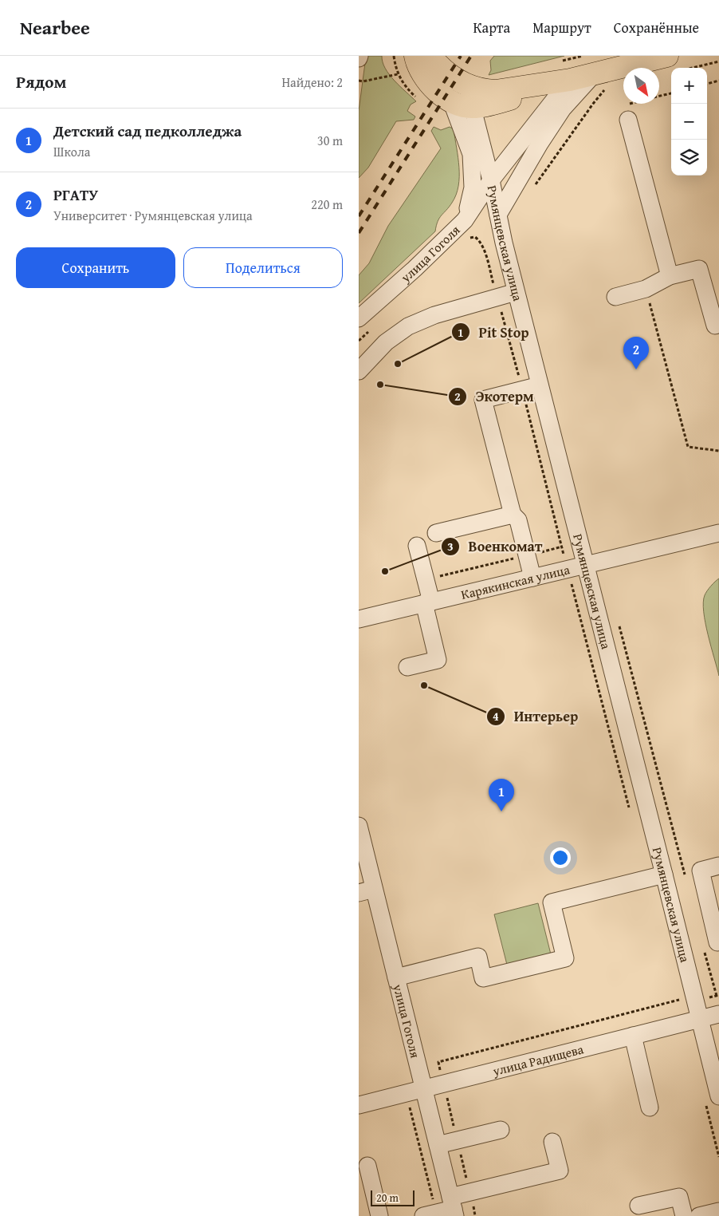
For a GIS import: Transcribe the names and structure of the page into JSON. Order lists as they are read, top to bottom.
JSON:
{
  "streets": {
    "street": [
      "Румянцевская улица",
      "улица Гоголя",
      "Карякинская улица",
      "улица Радищева"
    ]
  },
  "crossings": [
    ["Румянцевская улица", "улица Гоголя"],
    ["Румянцевская улица", "Карякинская улица"],
    ["Румянцевская улица", "улица Радищева"],
    ["улица Гоголя", "улица Радищева"]
  ],
  "places": [
    "Pit Stop",
    "Экотерм",
    "Военкомат",
    "Интерьер"
  ],
  "scale_bar": "20 m",
  "north": "bottom right",
  "page": {
    "header": "Nearbee",
    "nav": ["Карта", "Маршрут", "Сохранённые"],
    "heading": ["Рядом", "Найдено: 2"],
    "map_buttons": ["+", "−"],
    "list": [
      {
        "mark": "1",
        "name": "Детский сад педколледжа",
        "note": "Школа",
        "value": "30 m"
      },
      {
        "mark": "2",
        "name": "РГАТУ",
        "note": "Университет · Румянцевская улица",
        "value": "220 m"
      }
    ],
    "buttons": ["Сохранить", "Поделиться"],
    "pins": ["2", "1"],
    "scale": "20 m"
  }
}
